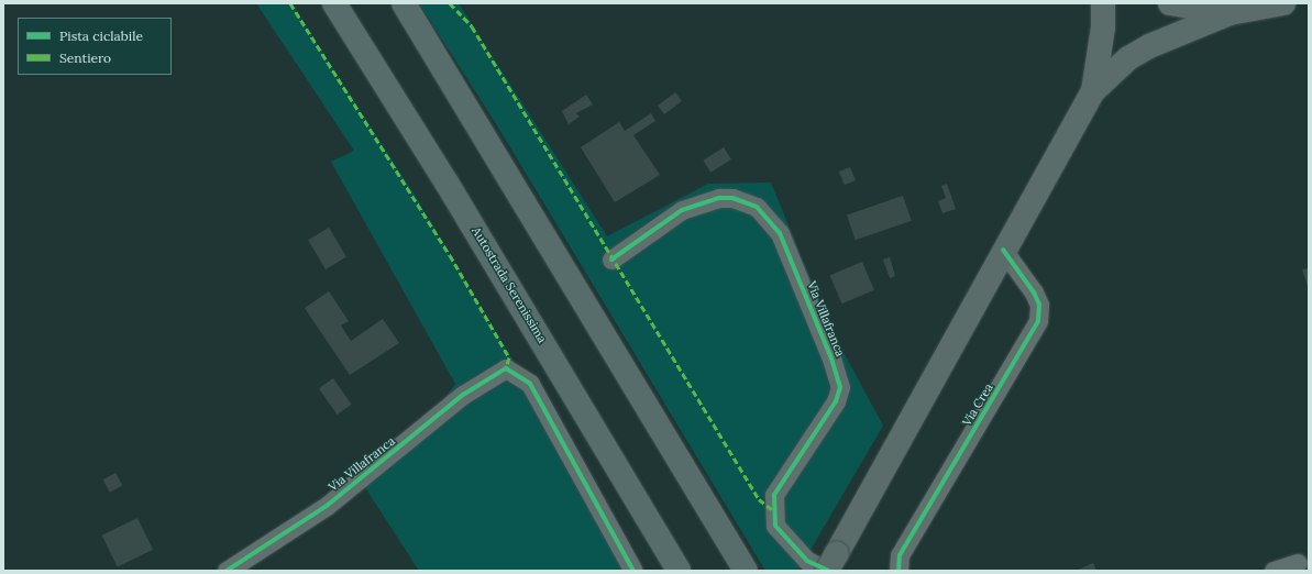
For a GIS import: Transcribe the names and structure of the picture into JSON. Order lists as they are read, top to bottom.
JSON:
{
  "streets": {
    "highway": ["Autostrada Serenissima"],
    "street": ["Via Villafranca", "Via Crea"]
  },
  "legend": ["Pista ciclabile", "Sentiero"]
}
